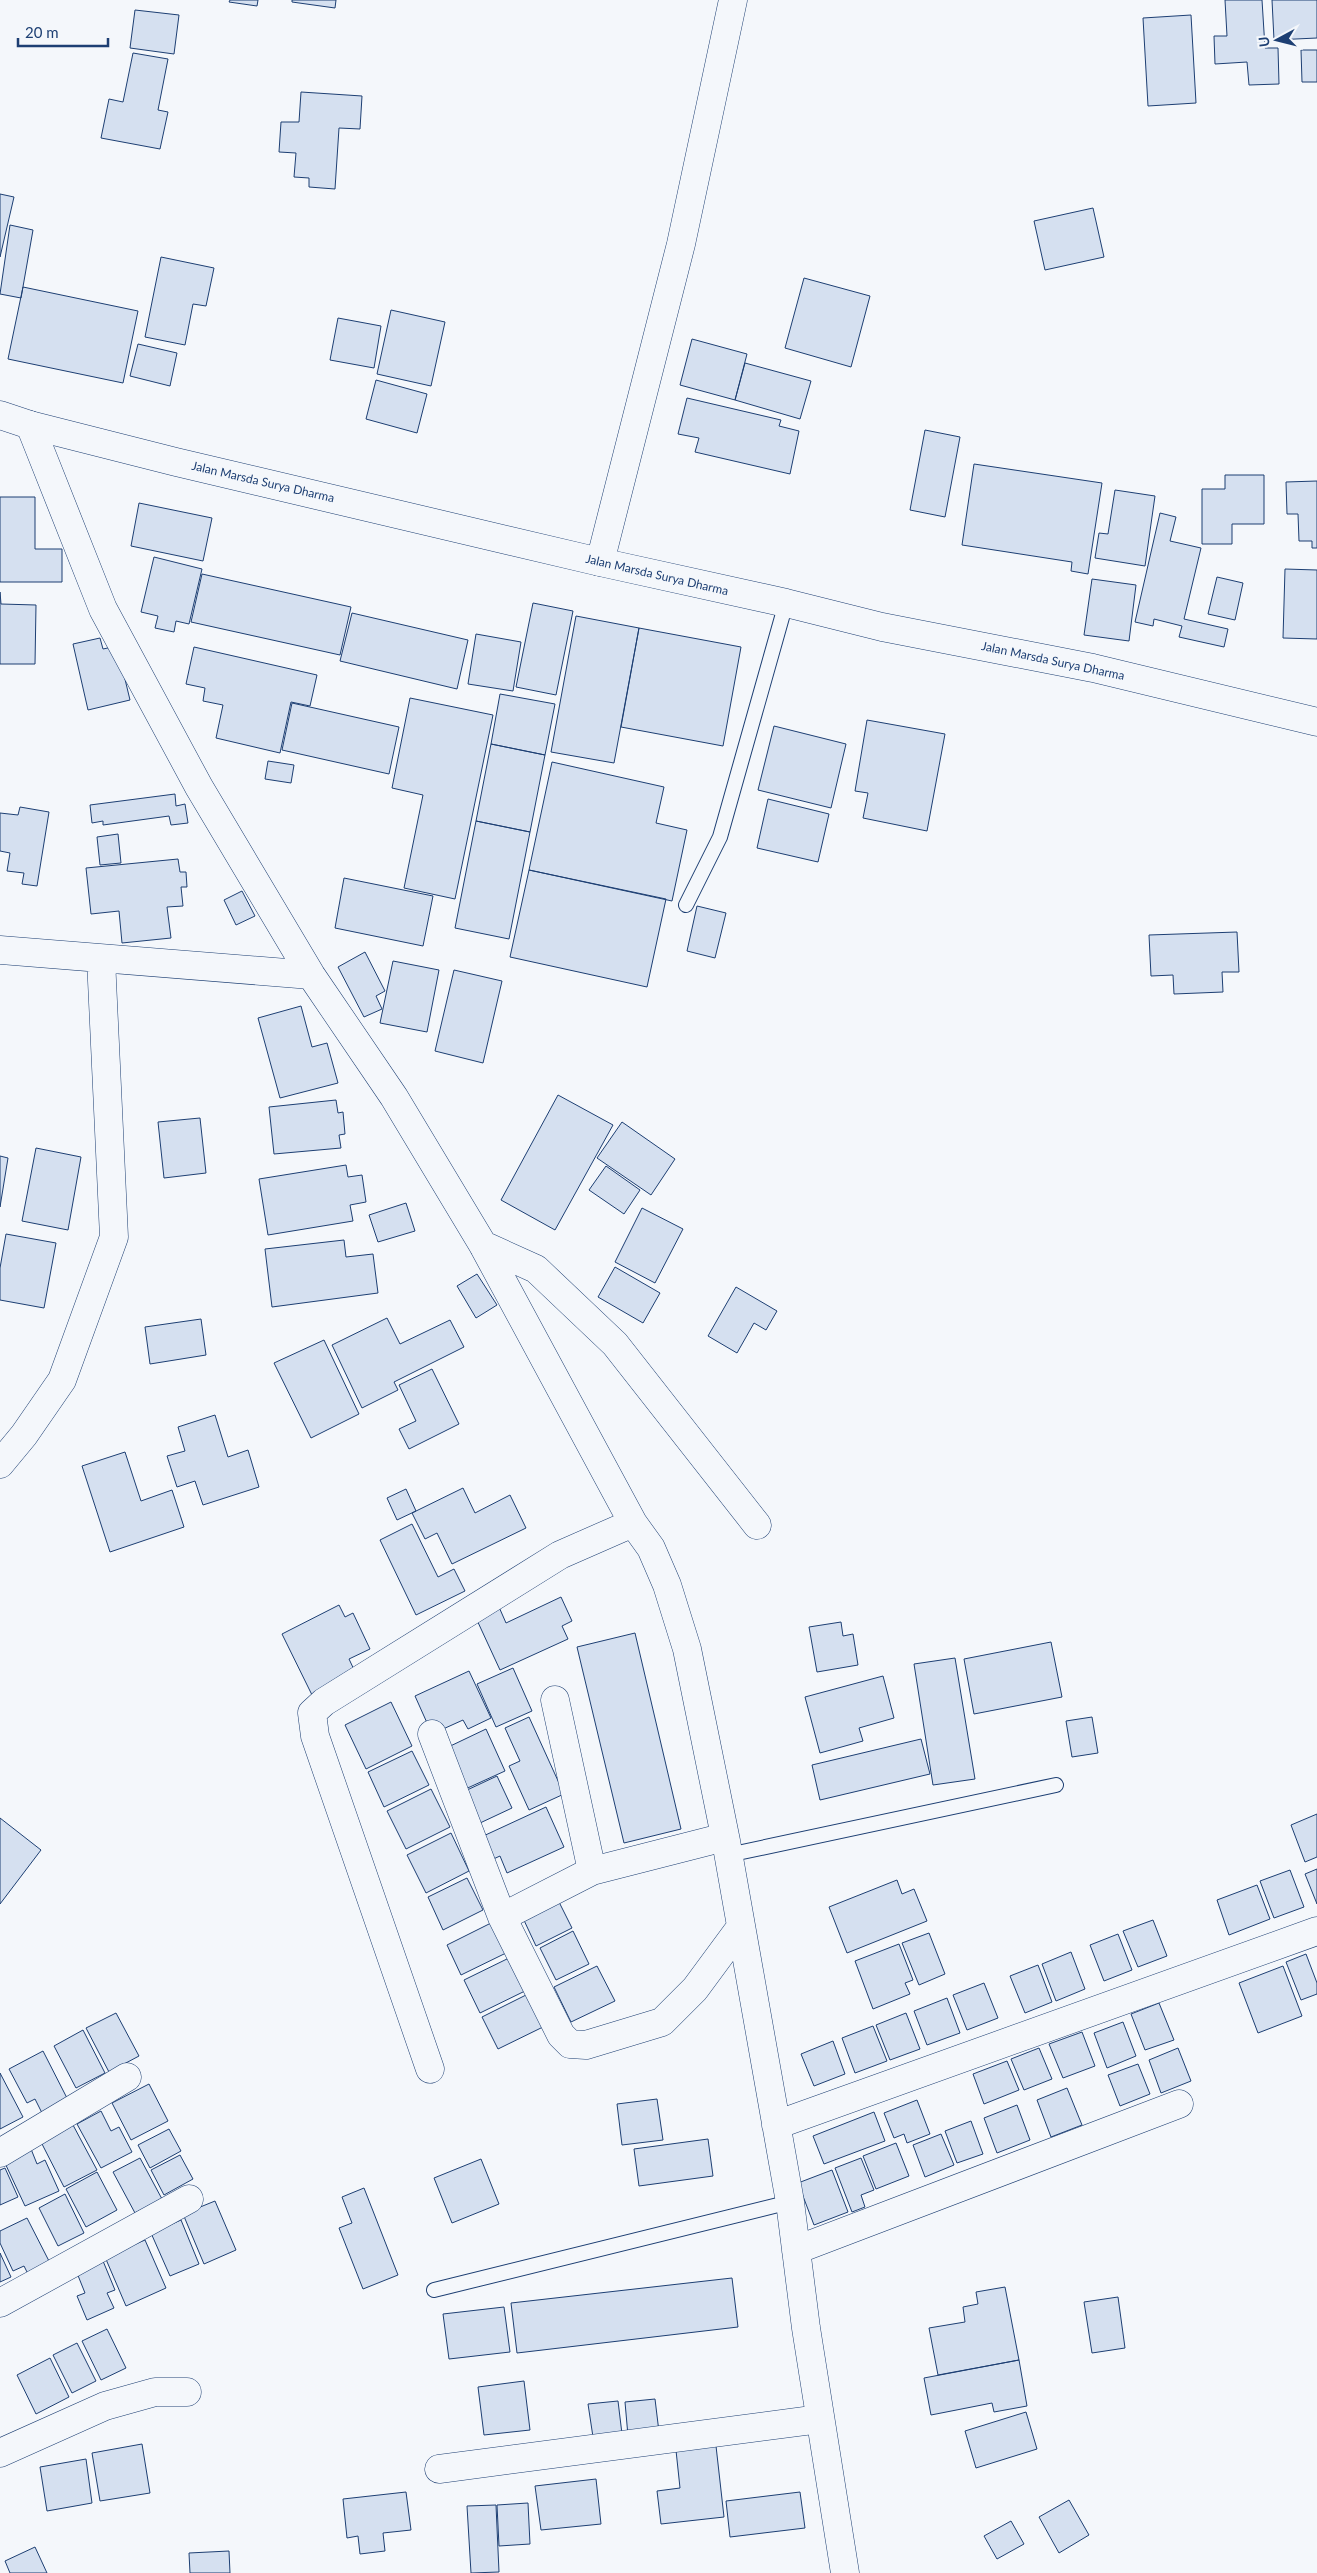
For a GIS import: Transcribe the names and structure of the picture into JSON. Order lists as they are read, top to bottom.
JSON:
{
  "streets": {
    "main road": ["Jalan Marsda Surya Dharma"]
  },
  "scale_bar": "20 m",
  "north": "left"
}
